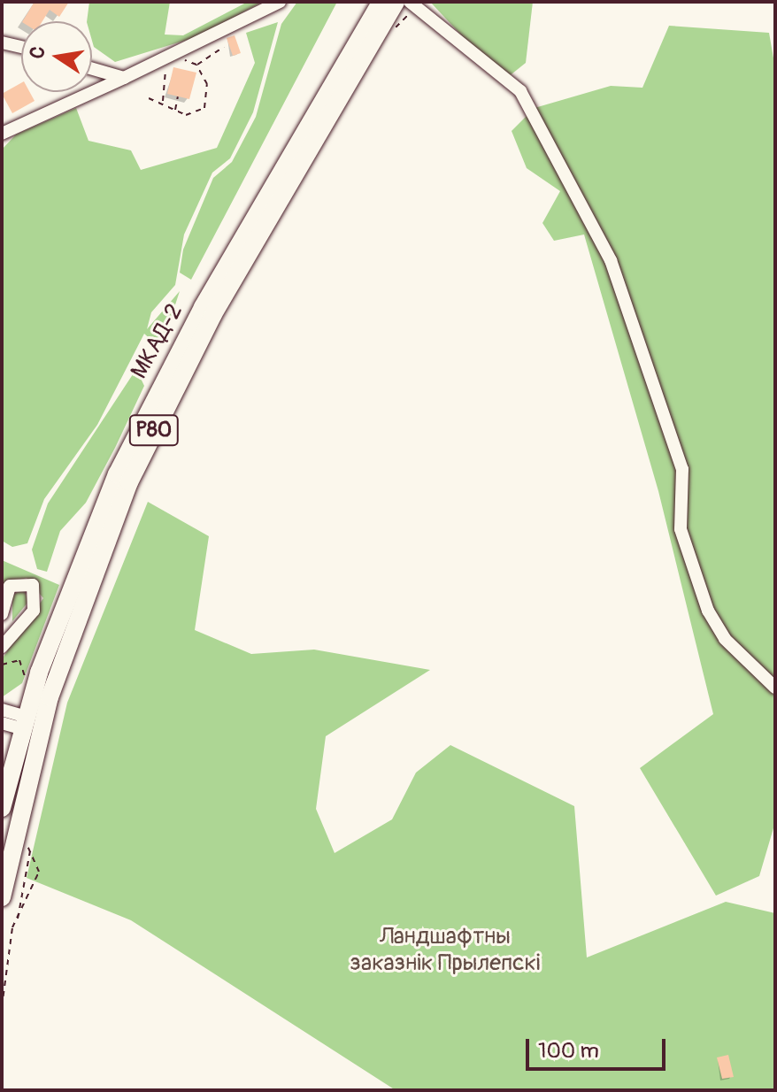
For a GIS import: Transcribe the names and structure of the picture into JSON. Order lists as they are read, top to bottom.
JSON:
{
  "streets": {
    "highway": ["МКАД-2", "Р80"]
  },
  "parks": ["Ландшафтны заказнік Прылепскі"],
  "scale_bar": "100 m",
  "north": "left"
}
